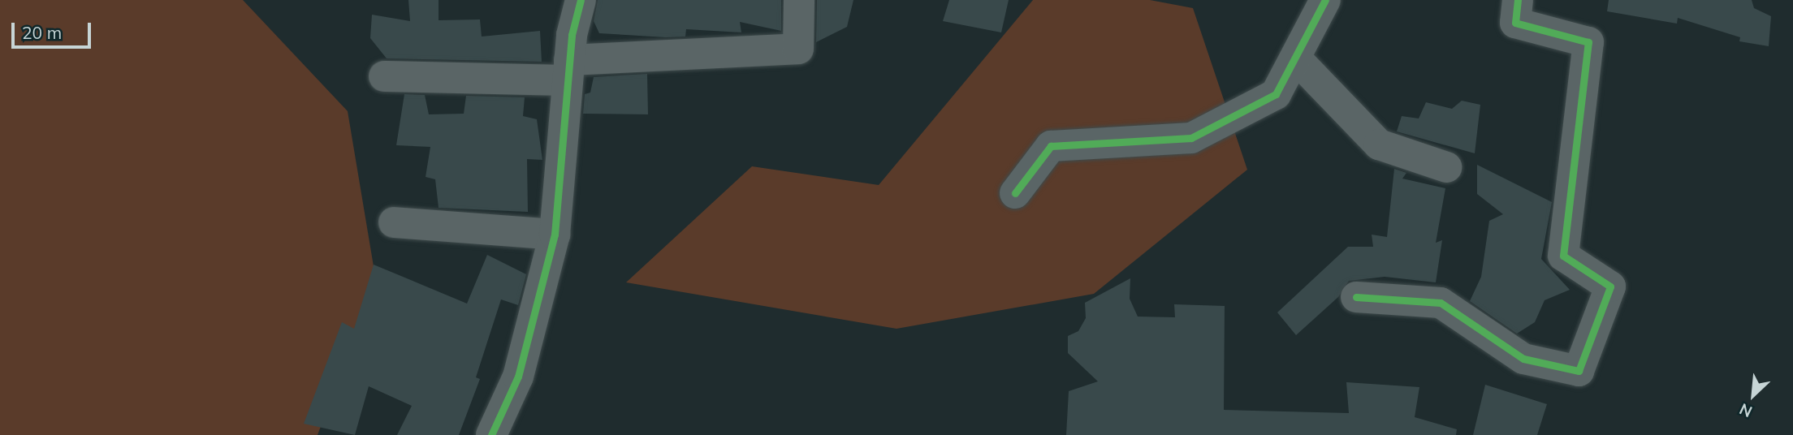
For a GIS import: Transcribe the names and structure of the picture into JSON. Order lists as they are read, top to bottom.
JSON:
{
  "scale_bar": "20 m",
  "north": "bottom left"
}
